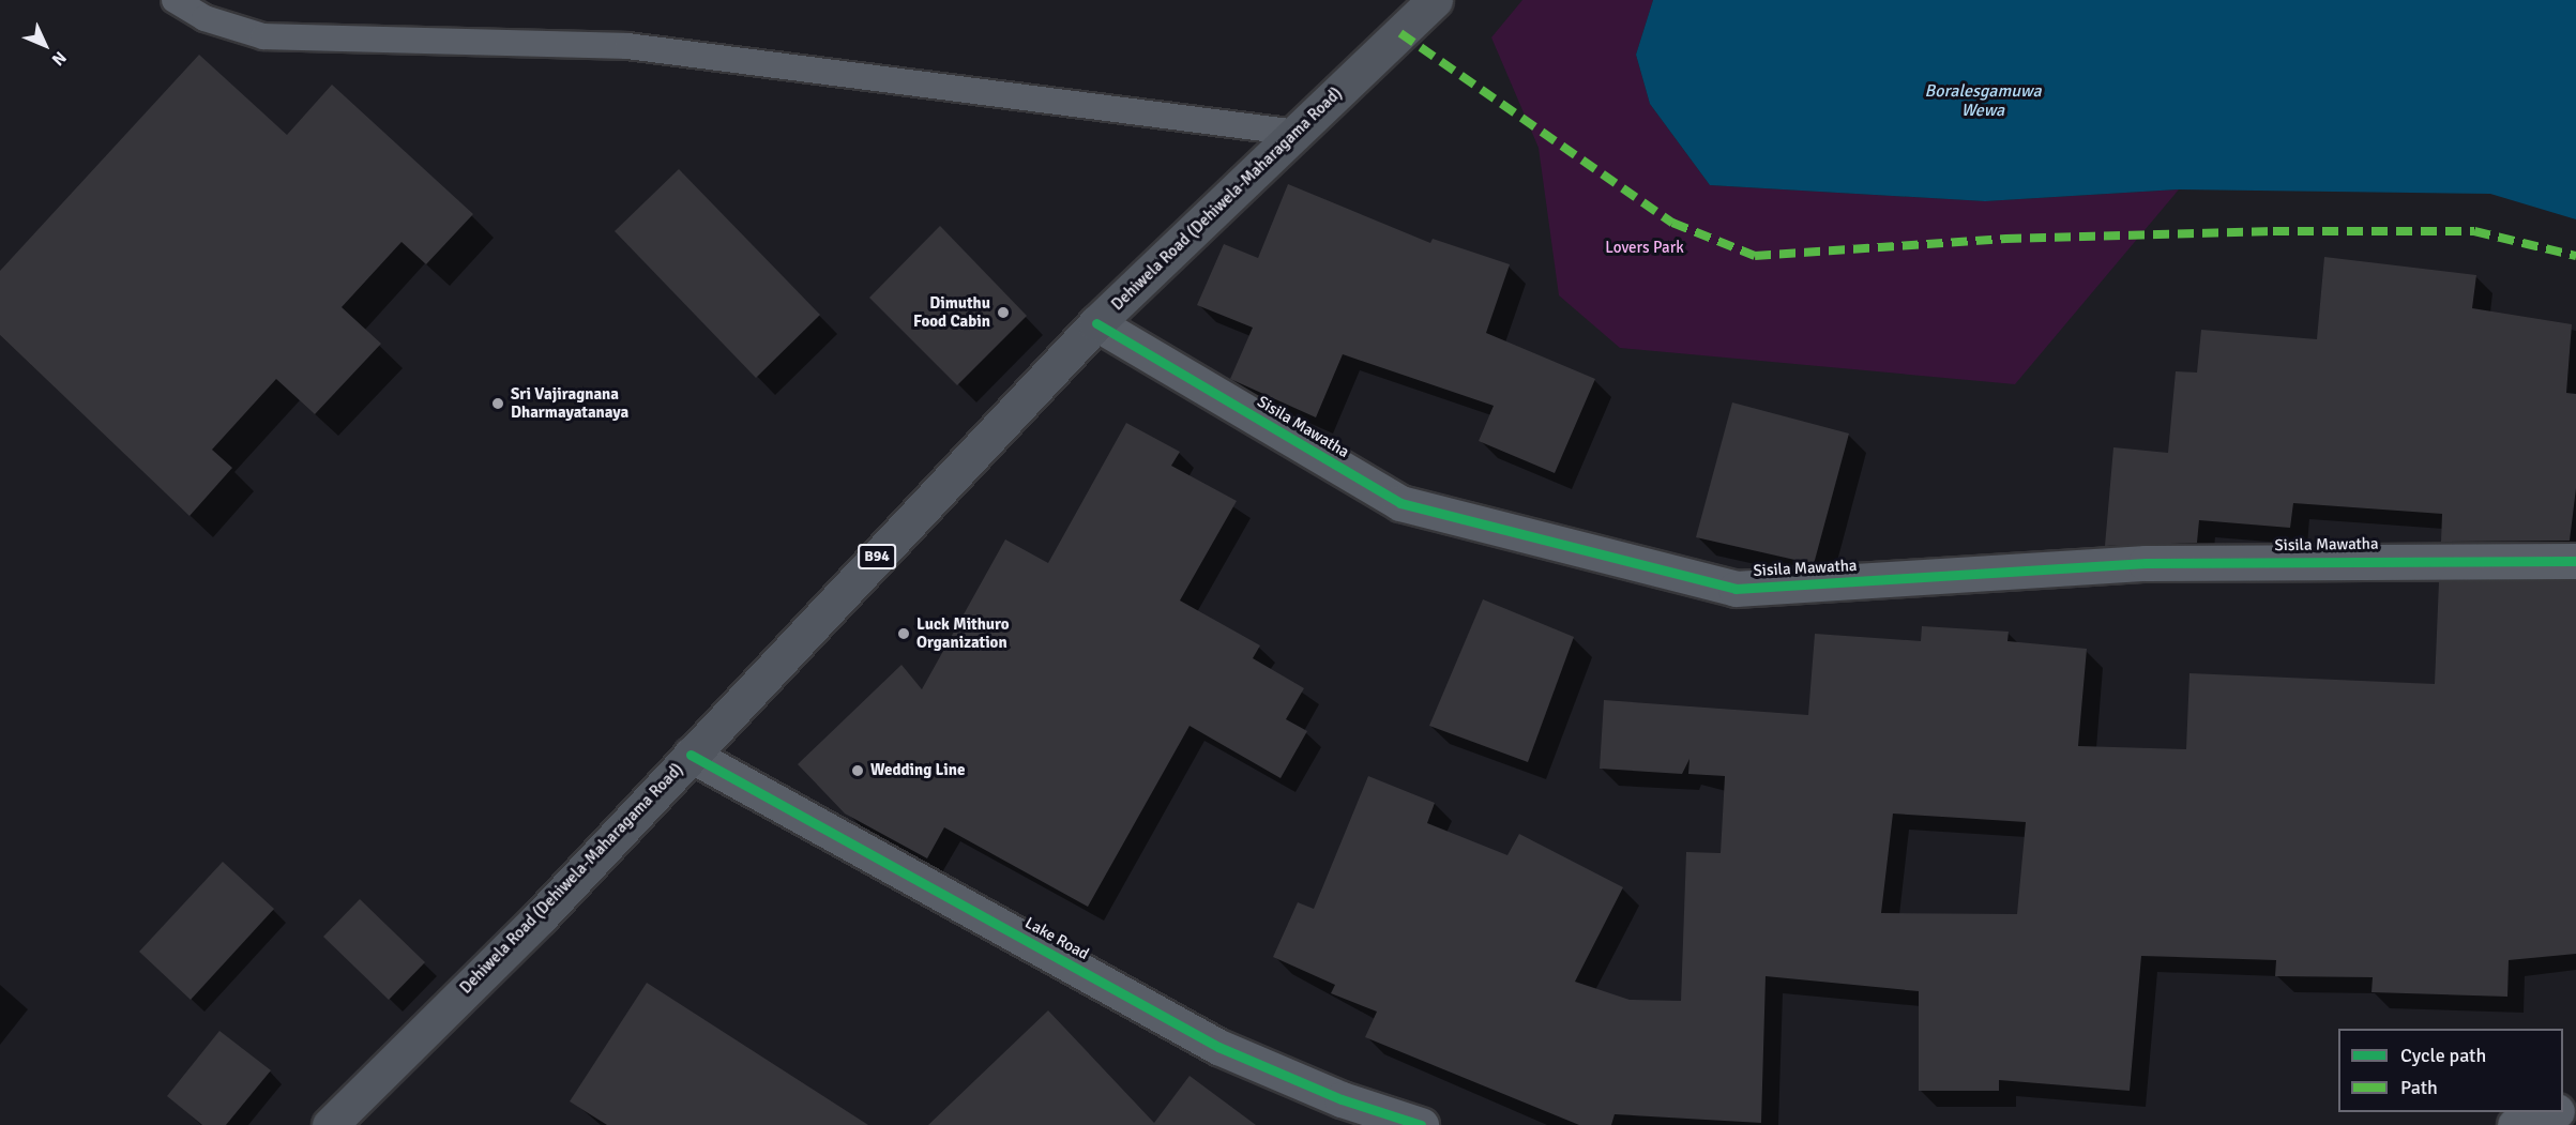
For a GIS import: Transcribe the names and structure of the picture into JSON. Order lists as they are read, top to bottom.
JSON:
{
  "streets": {
    "main road": ["Dehiwela Road (Dehiwela-Maharagama Road)", "B94"],
    "street": ["Sisila Mawatha", "Lake Road"]
  },
  "crossings": [
    ["Dehiwela Road (Dehiwela-Maharagama Road)", "Sisila Mawatha"],
    ["Dehiwela Road (Dehiwela-Maharagama Road)", "Lake Road"]
  ],
  "water": ["Boralesgamuwa Wewa"],
  "parks": ["Lovers Park"],
  "places": [
    "Dimuthu Food Cabin",
    "Sri Vajiragnana Dharmayatanaya",
    "Luck Mithuro Organization",
    "Wedding Line"
  ],
  "legend": ["Cycle path", "Path"],
  "north": "bottom right"
}
